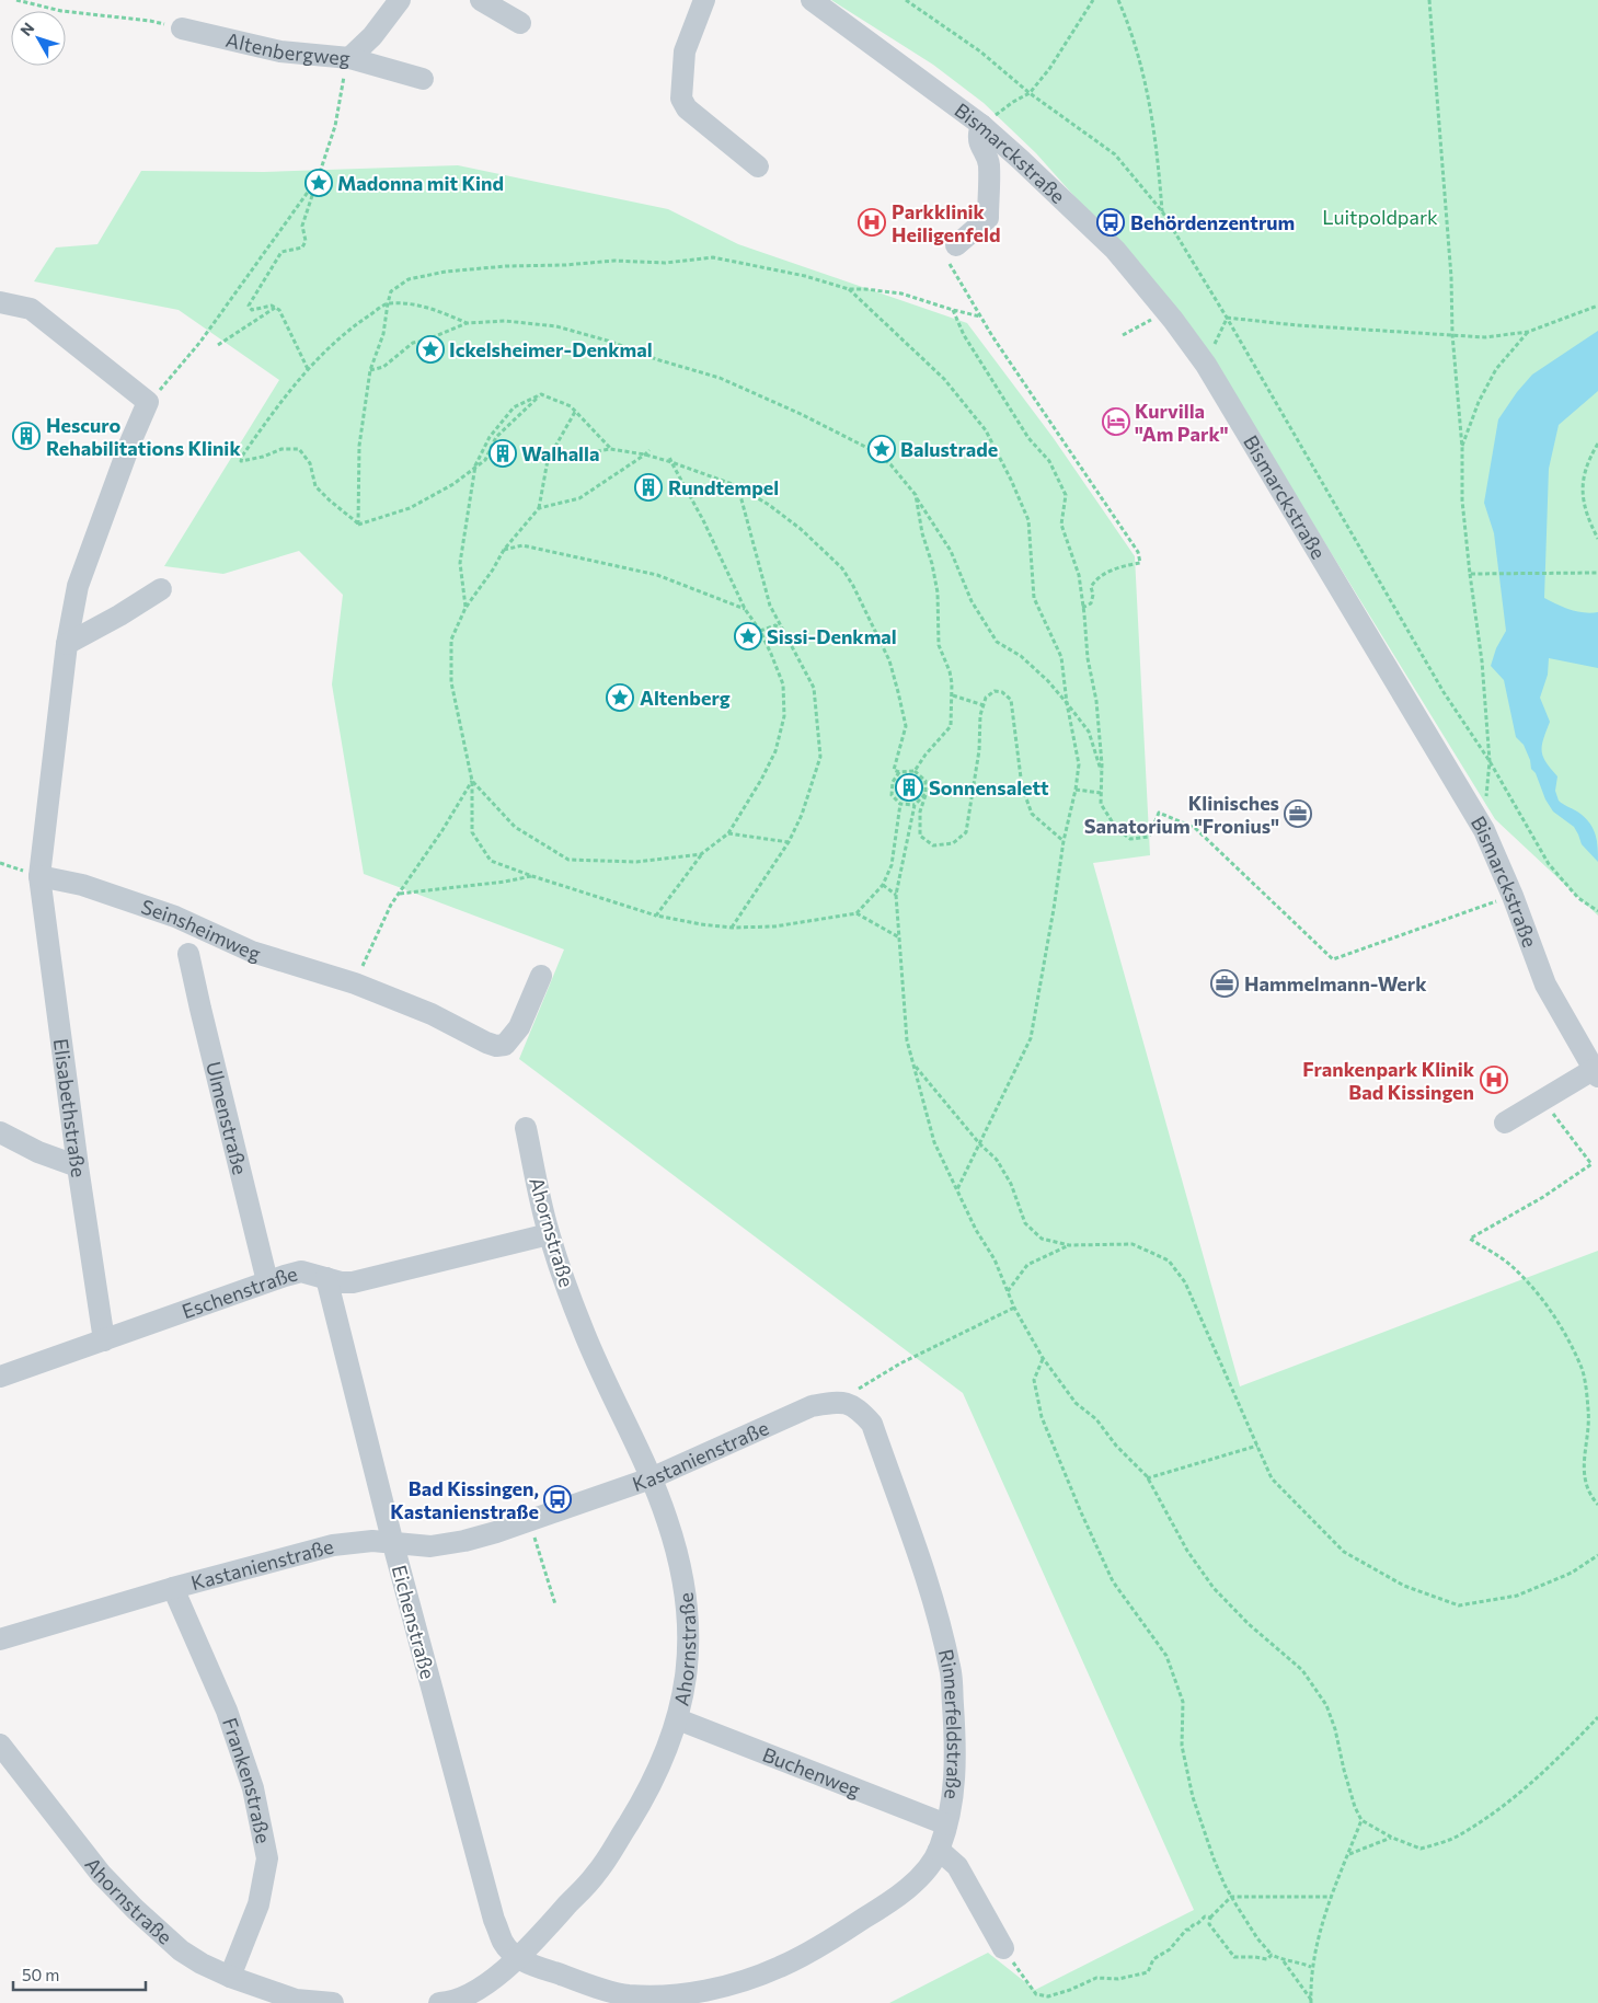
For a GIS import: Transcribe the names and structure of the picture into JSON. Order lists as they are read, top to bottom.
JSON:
{
  "streets": {
    "street": [
      "Altenbergweg",
      "Bismarckstraße",
      "Seinsheimweg",
      "Elisabethstraße",
      "Ulmenstraße",
      "Ahornstraße",
      "Eschenstraße",
      "Kastanienstraße",
      "Eichenstraße",
      "Rinnerfeldstraße",
      "Buchenweg",
      "Frankenstraße"
    ]
  },
  "crossings": [
    ["Seinsheimweg", "Elisabethstraße"],
    ["Elisabethstraße", "Eschenstraße"],
    ["Ulmenstraße", "Eschenstraße"],
    ["Ahornstraße", "Eschenstraße"],
    ["Ahornstraße", "Kastanienstraße"],
    ["Ahornstraße", "Eichenstraße"],
    ["Ahornstraße", "Rinnerfeldstraße"],
    ["Ahornstraße", "Buchenweg"],
    ["Ahornstraße", "Frankenstraße"],
    ["Eschenstraße", "Eichenstraße"],
    ["Kastanienstraße", "Eichenstraße"],
    ["Kastanienstraße", "Rinnerfeldstraße"],
    ["Kastanienstraße", "Frankenstraße"],
    ["Eichenstraße", "Rinnerfeldstraße"],
    ["Rinnerfeldstraße", "Buchenweg"]
  ],
  "parks": ["Luitpoldpark"],
  "places": {
    "place": [
      "Madonna mit Kind",
      "Ickelsheimer-Denkmal",
      "Balustrade",
      "Sissi-Denkmal",
      "Altenberg"
    ],
    "hospital": ["Parkklinik Heiligenfeld", "Frankenpark Klinik Bad Kissingen"],
    "bus stop": ["Behördenzentrum", "Bad Kissingen, Kastanienstraße"],
    "hotel": ["Kurvilla \"Am Park\""],
    "building": [
      "Hescuro Rehabilitations Klinik",
      "Walhalla",
      "Rundtempel",
      "Sonnensalett"
    ],
    "office": ["Klinisches Sanatorium \"Fronius\"", "Hammelmann-Werk"]
  },
  "scale_bar": "50 m",
  "north": "top left"
}
